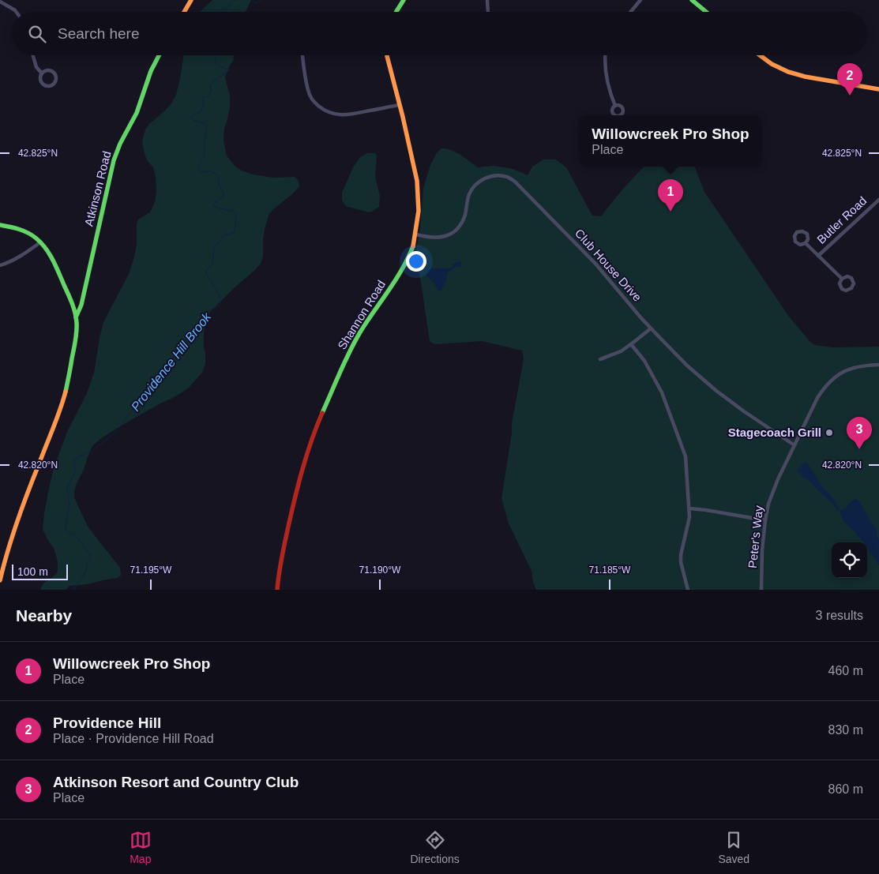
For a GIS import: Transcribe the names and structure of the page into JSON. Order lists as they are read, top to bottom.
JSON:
{
  "streets": {
    "street": [
      "Atkinson Road",
      "Butler Road",
      "Club House Drive",
      "Shannon Road",
      "Peter's Way"
    ]
  },
  "crossings": [
    ["Club House Drive", "Shannon Road"],
    ["Club House Drive", "Peter's Way"]
  ],
  "water": ["Providence Hill Brook"],
  "places": ["Stagecoach Grill"],
  "scale_bar": "100 m",
  "page": {
    "search": "Search here",
    "pins": ["2", "1", "3"],
    "popup": ["Willowcreek Pro Shop", "Place"],
    "scale": "100 m",
    "heading": ["Nearby", "3 results"],
    "list": [
      {
        "mark": "1",
        "name": "Willowcreek Pro Shop",
        "note": "Place",
        "value": "460 m"
      },
      {
        "mark": "2",
        "name": "Providence Hill",
        "note": "Place · Providence Hill Road",
        "value": "830 m"
      },
      {
        "mark": "3",
        "name": "Atkinson Resort and Country Club",
        "note": "Place",
        "value": "860 m"
      }
    ],
    "nav": ["Map", "Directions", "Saved"]
  },
  "coordinates": [
    "42.825°N",
    "42.820°N",
    "71.195°W",
    "71.190°W",
    "71.185°W"
  ]
}
